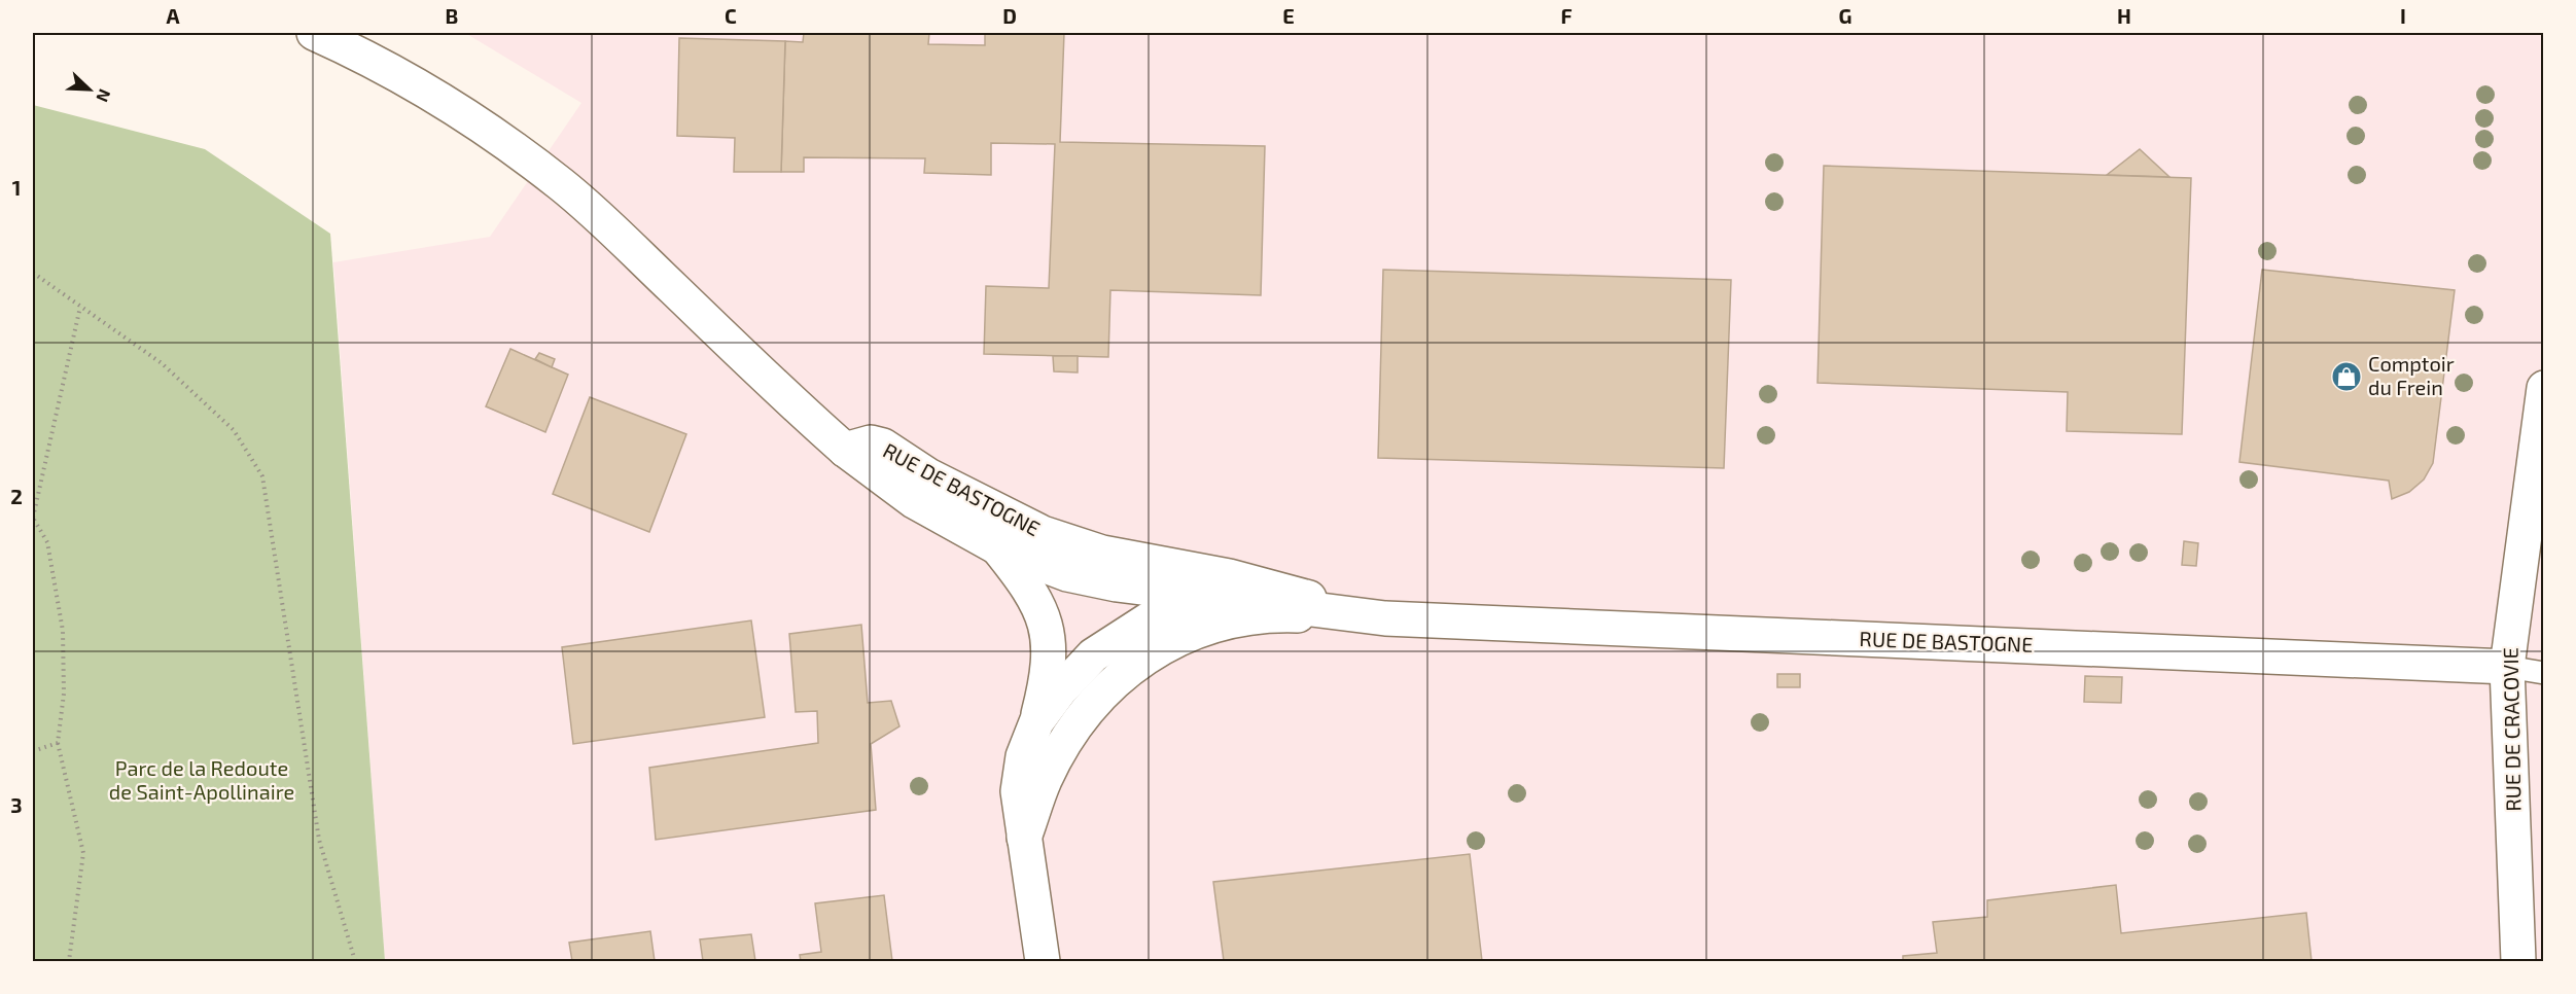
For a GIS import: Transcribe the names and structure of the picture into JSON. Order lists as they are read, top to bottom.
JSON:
{
  "streets": {
    "main road": ["RUE DE BASTOGNE", "RUE DE CRACOVIE"]
  },
  "crossings": [
    ["RUE DE BASTOGNE", "RUE DE CRACOVIE"]
  ],
  "parks": ["Parc de la Redoute de Saint-Apollinaire"],
  "places": {
    "shop": ["Comptoir du Frein"]
  },
  "north": "bottom right",
  "grid": {
    "columns": [
      "A",
      "B",
      "C",
      "D",
      "E",
      "F",
      "G",
      "H",
      "I"
    ],
    "rows": ["1", "2", "3"]
  }
}
